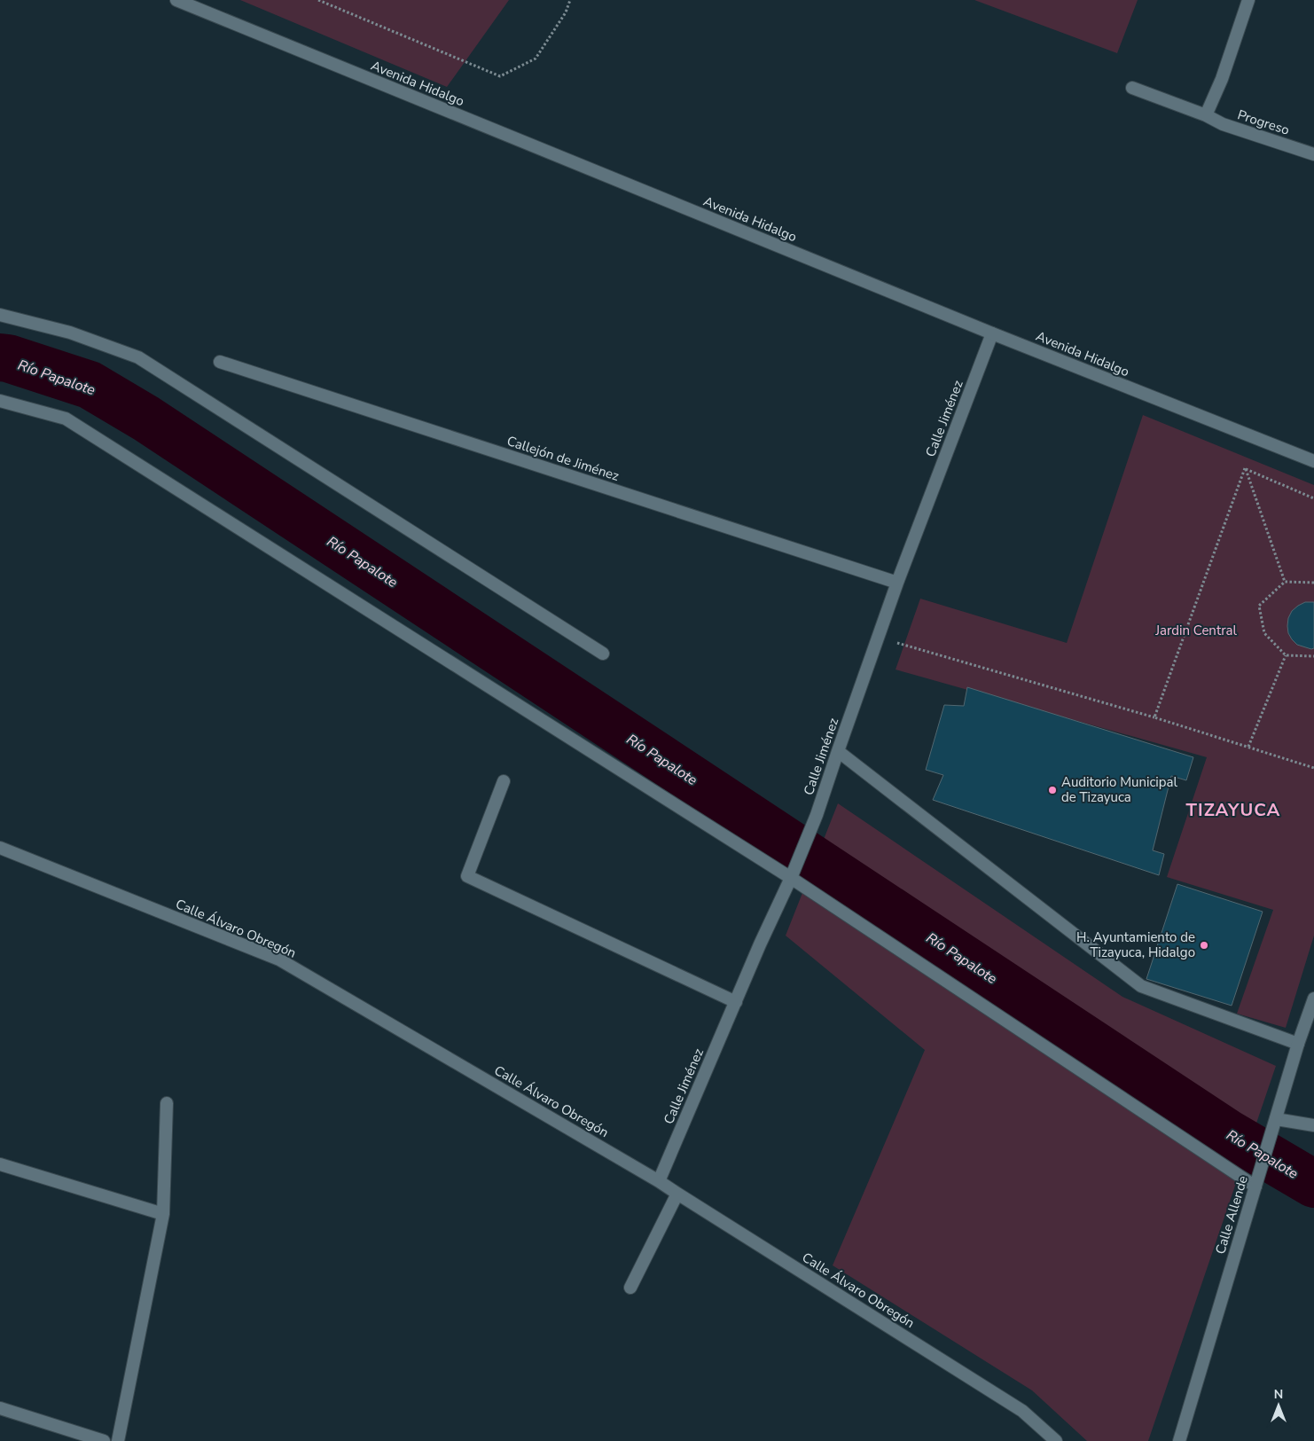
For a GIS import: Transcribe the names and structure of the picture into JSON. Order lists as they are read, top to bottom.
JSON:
{
  "streets": {
    "street": [
      "Avenida Hidalgo",
      "Progreso",
      "Calle Jiménez",
      "Callejón de Jiménez",
      "Calle Álvaro Obregón",
      "Calle Allende"
    ]
  },
  "crossings": [
    ["Avenida Hidalgo", "Calle Jiménez"],
    ["Calle Jiménez", "Callejón de Jiménez"],
    ["Calle Jiménez", "Calle Álvaro Obregón"]
  ],
  "districts": ["TIZAYUCA"],
  "water": ["Río Papalote"],
  "parks": ["Jardin Central"],
  "places": ["Auditorio Municipal de Tizayuca", "H. Ayuntamiento de Tizayuca, Hidalgo"],
  "north": "top"
}
